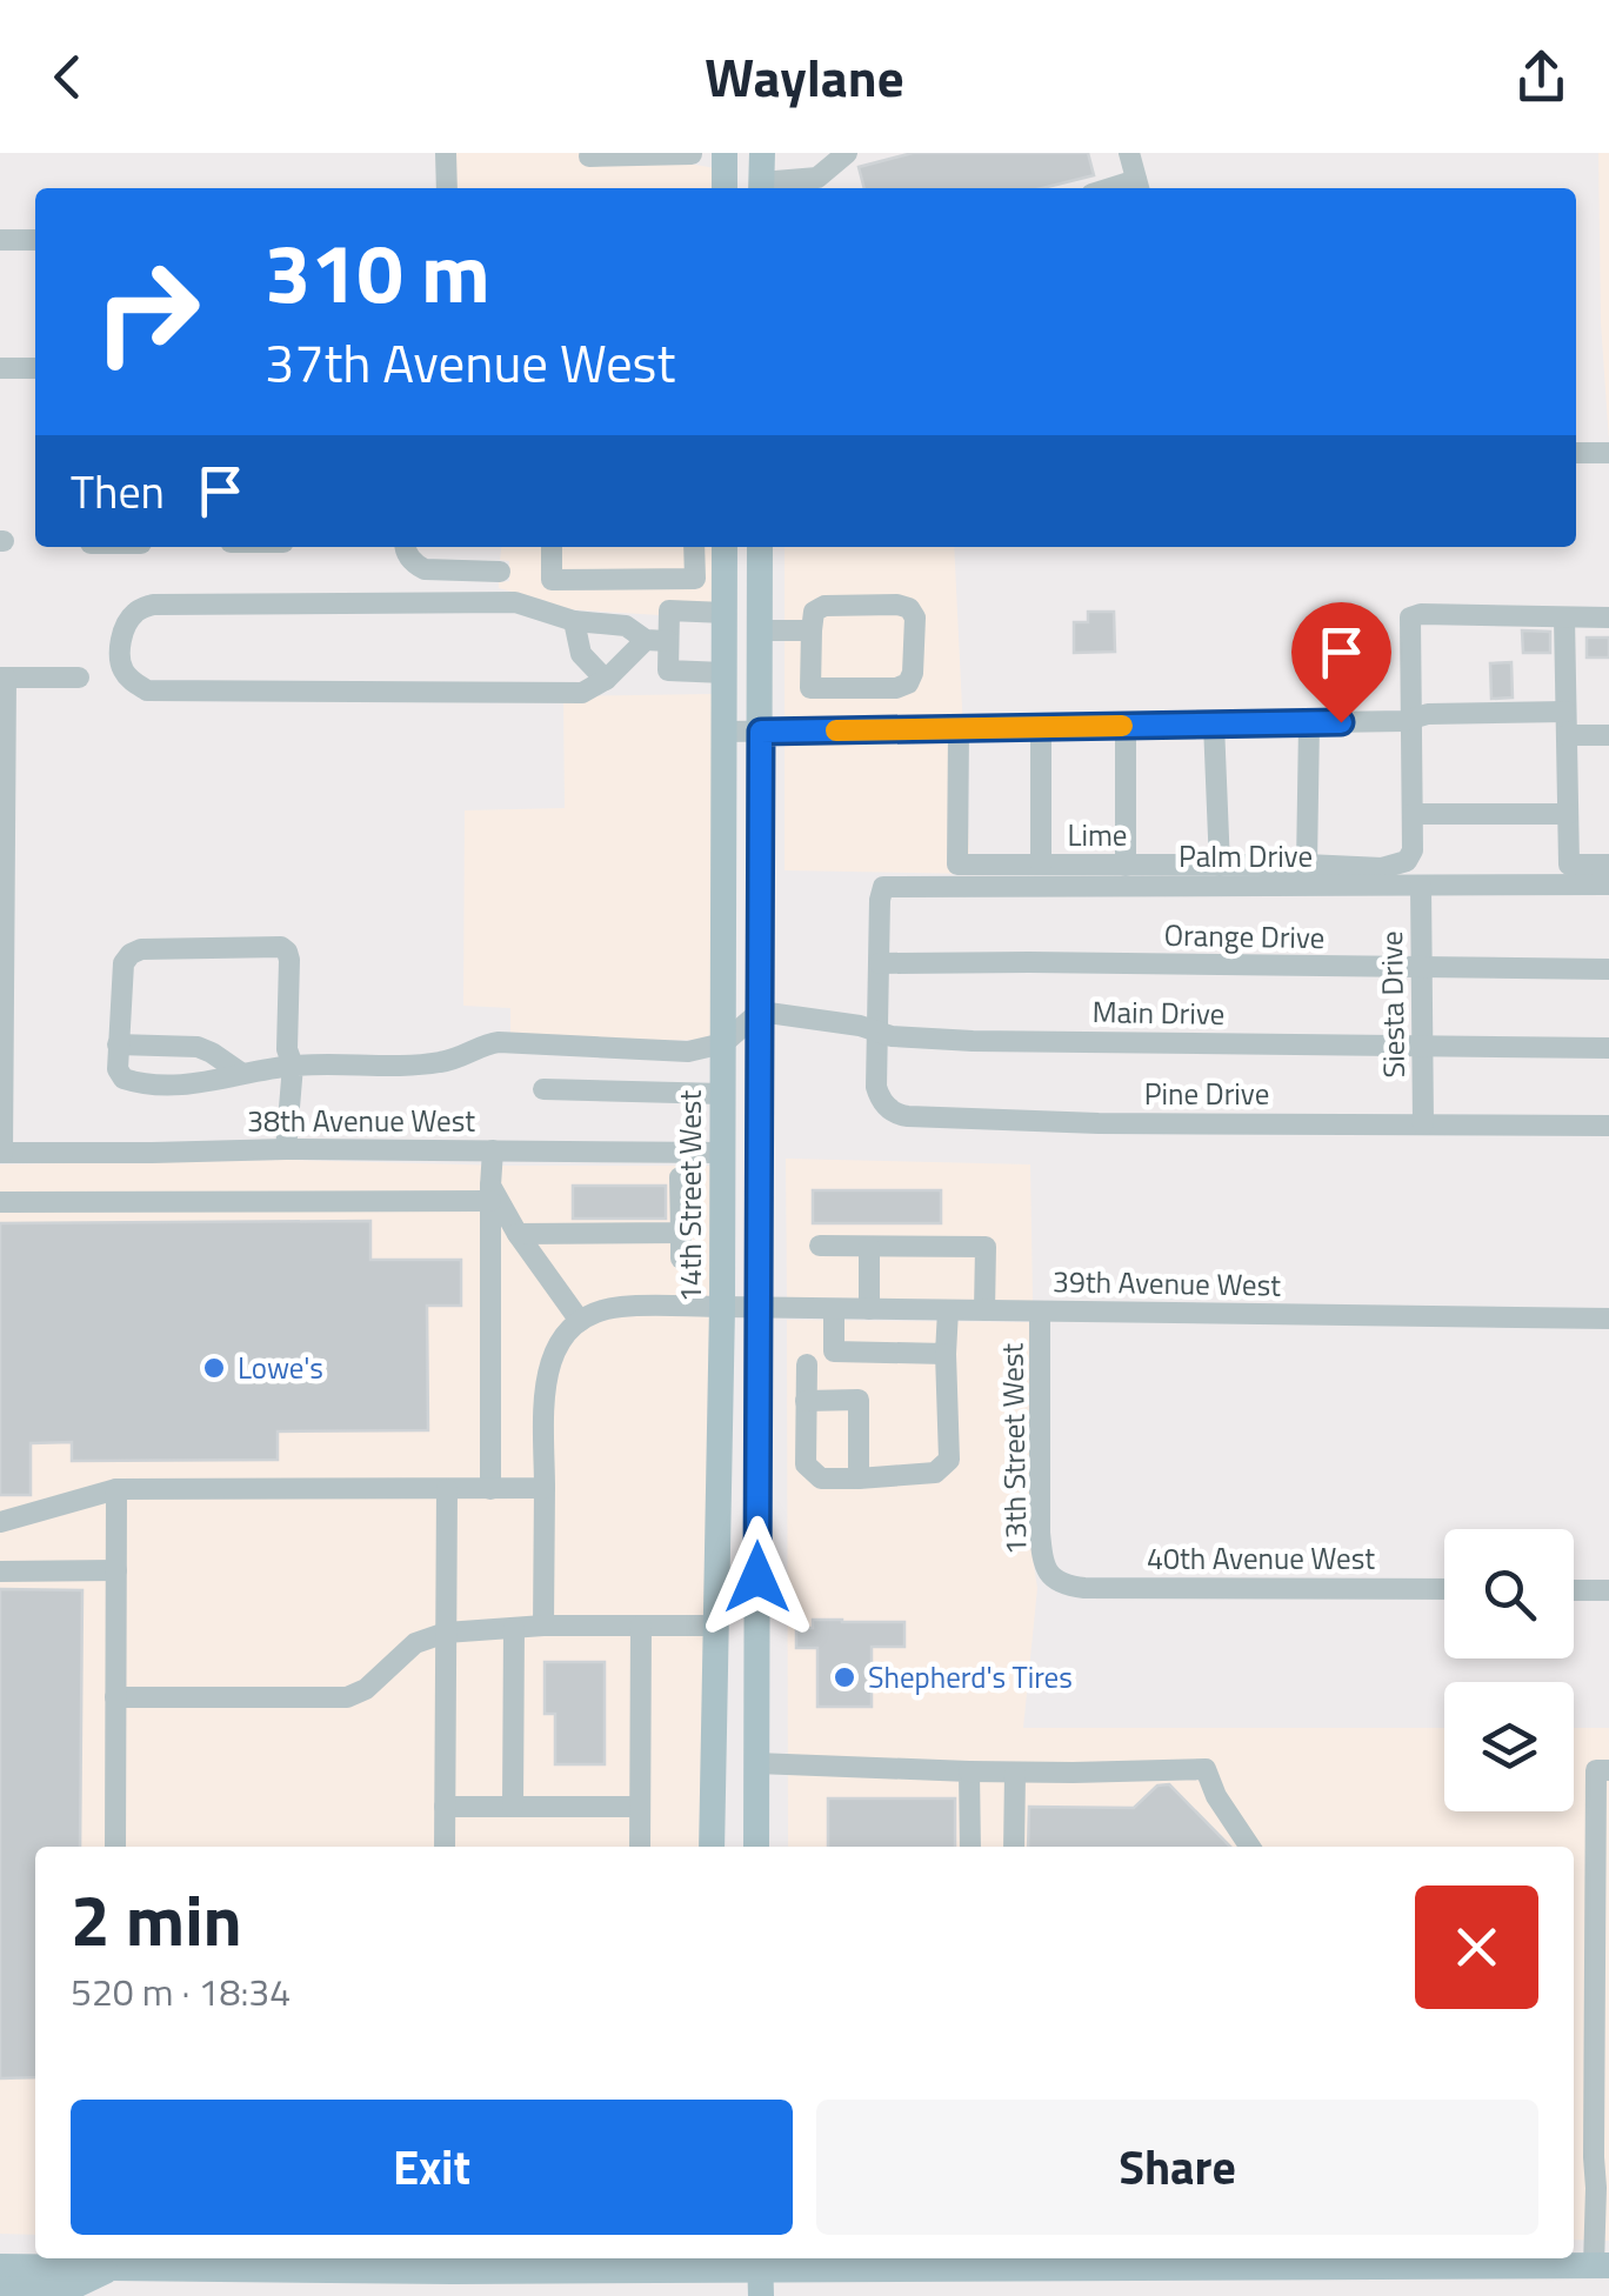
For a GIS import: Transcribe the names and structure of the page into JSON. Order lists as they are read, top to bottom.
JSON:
{
  "streets": {
    "main road": ["14th Street West"],
    "street": [
      "Lime",
      "Palm Drive",
      "Orange Drive",
      "Siesta Drive",
      "Main Drive",
      "Pine Drive",
      "38th Avenue West",
      "39th Avenue West",
      "13th Street West",
      "40th Avenue West"
    ]
  },
  "crossings": [
    ["Palm Drive", "Siesta Drive"],
    ["Palm Drive", "Pine Drive"],
    ["Orange Drive", "Siesta Drive"],
    ["Orange Drive", "Pine Drive"],
    ["Siesta Drive", "Main Drive"],
    ["Siesta Drive", "Pine Drive"],
    ["Main Drive", "Pine Drive"],
    ["38th Avenue West", "14th Street West"],
    ["14th Street West", "39th Avenue West"],
    ["39th Avenue West", "13th Street West"],
    ["13th Street West", "40th Avenue West"]
  ],
  "places": ["Lowe's", "Shepherd's Tires"],
  "page": {
    "header": "Waylane",
    "turn": ["310 m", "37th Avenue West"],
    "then": "Then",
    "heading": ["2 min", "520 m · 18:34"],
    "buttons": ["Exit", "Share"]
  }
}
